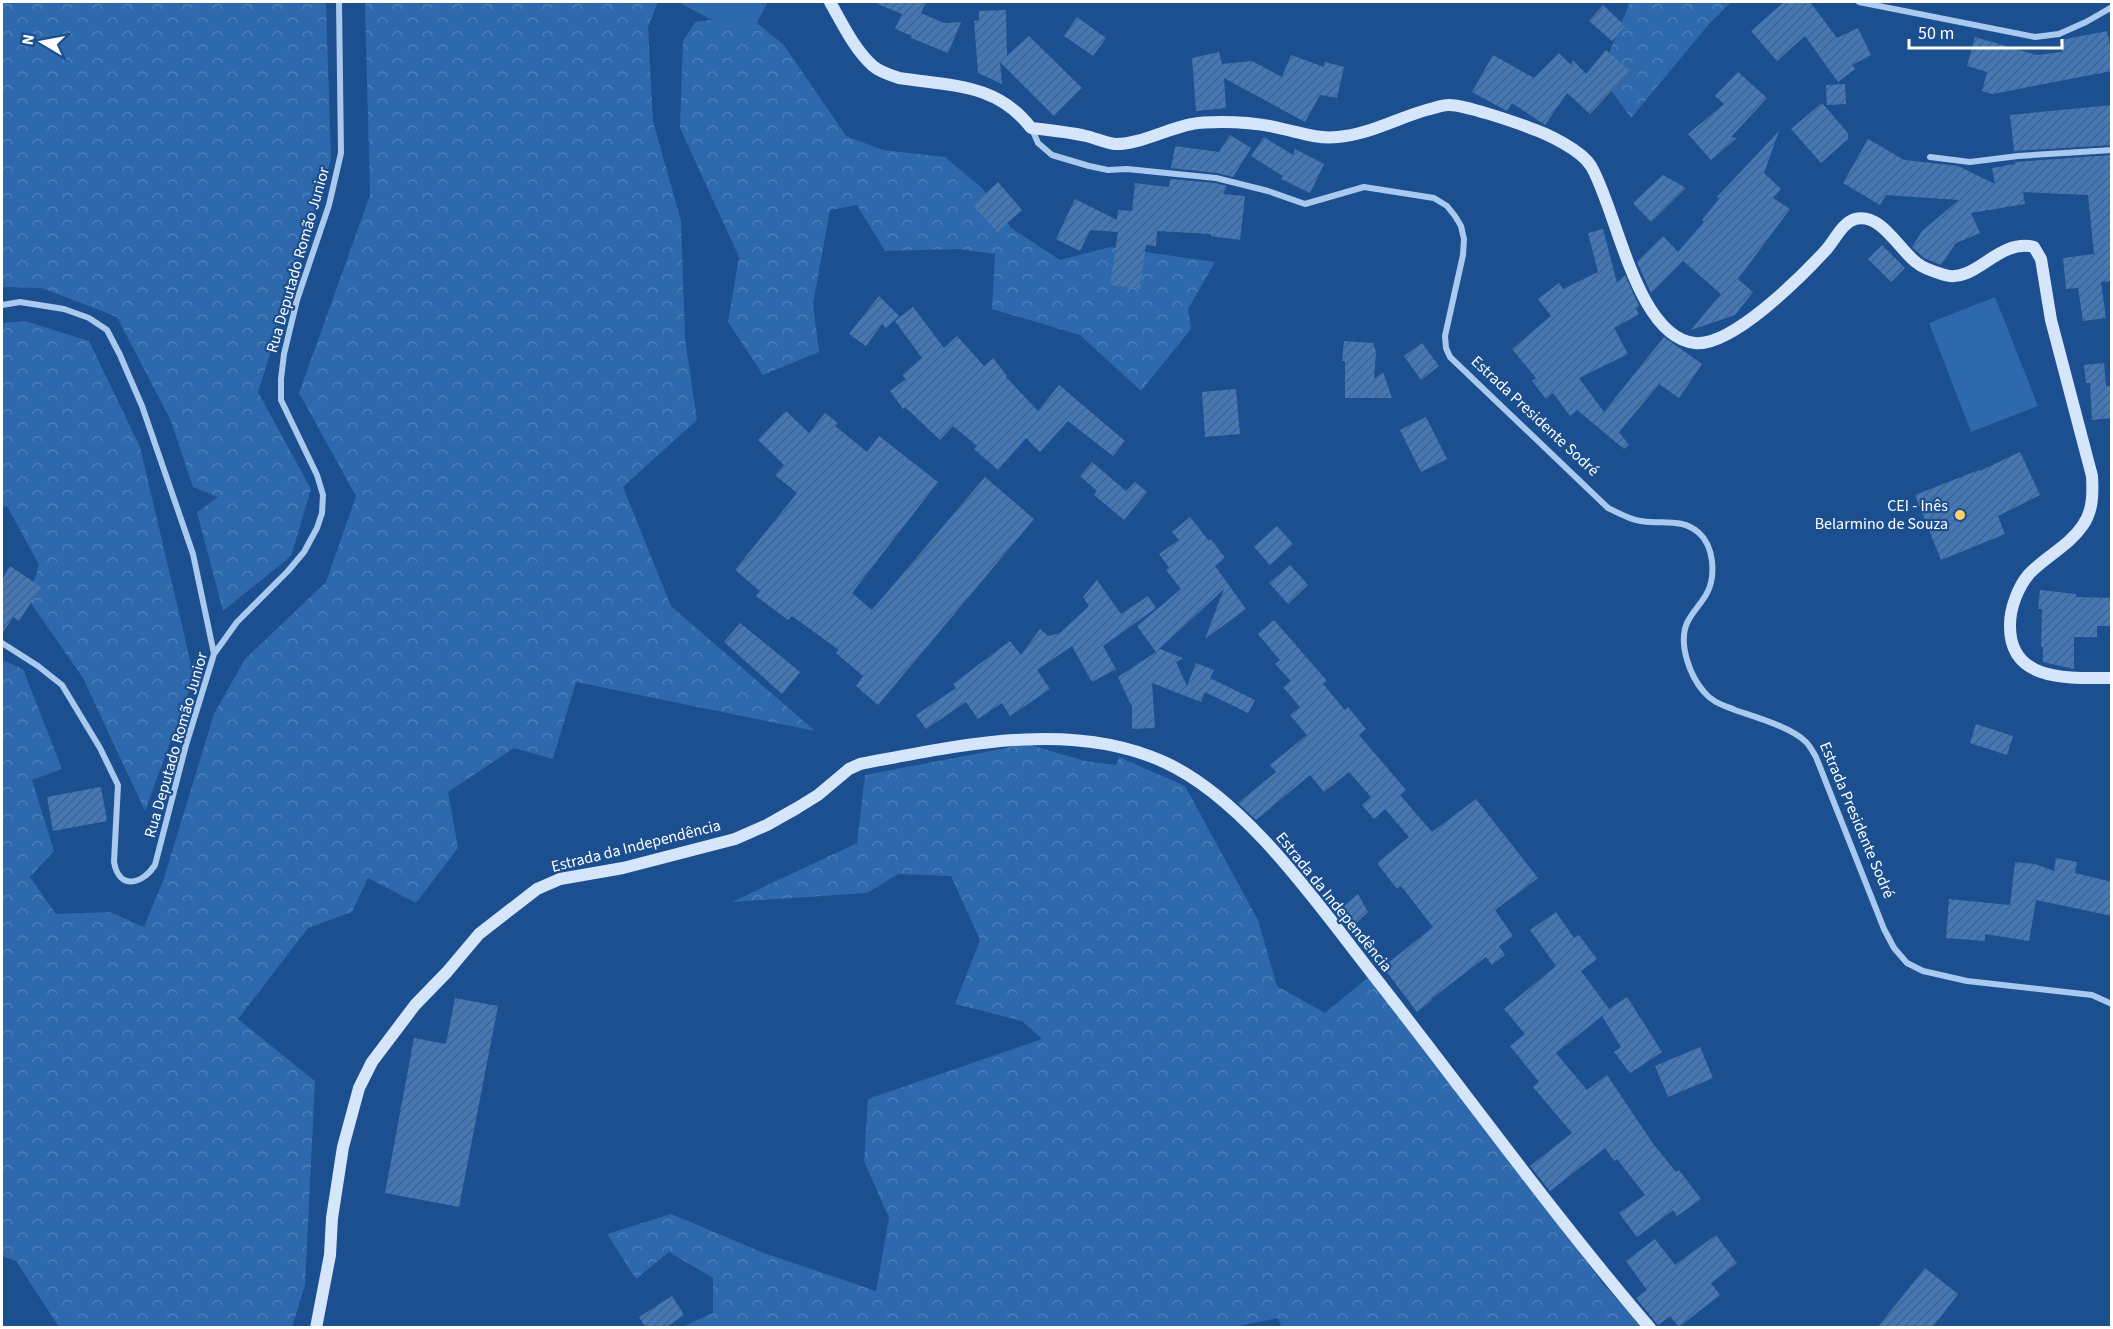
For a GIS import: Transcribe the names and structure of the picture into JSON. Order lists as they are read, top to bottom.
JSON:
{
  "streets": {
    "street": ["Rua Deputado Romão Junior", "Estrada Presidente Sodré", "Estrada da Independência"]
  },
  "places": ["CEI - Inês Belarmino de Souza"],
  "scale_bar": "50 m",
  "north": "left"
}
